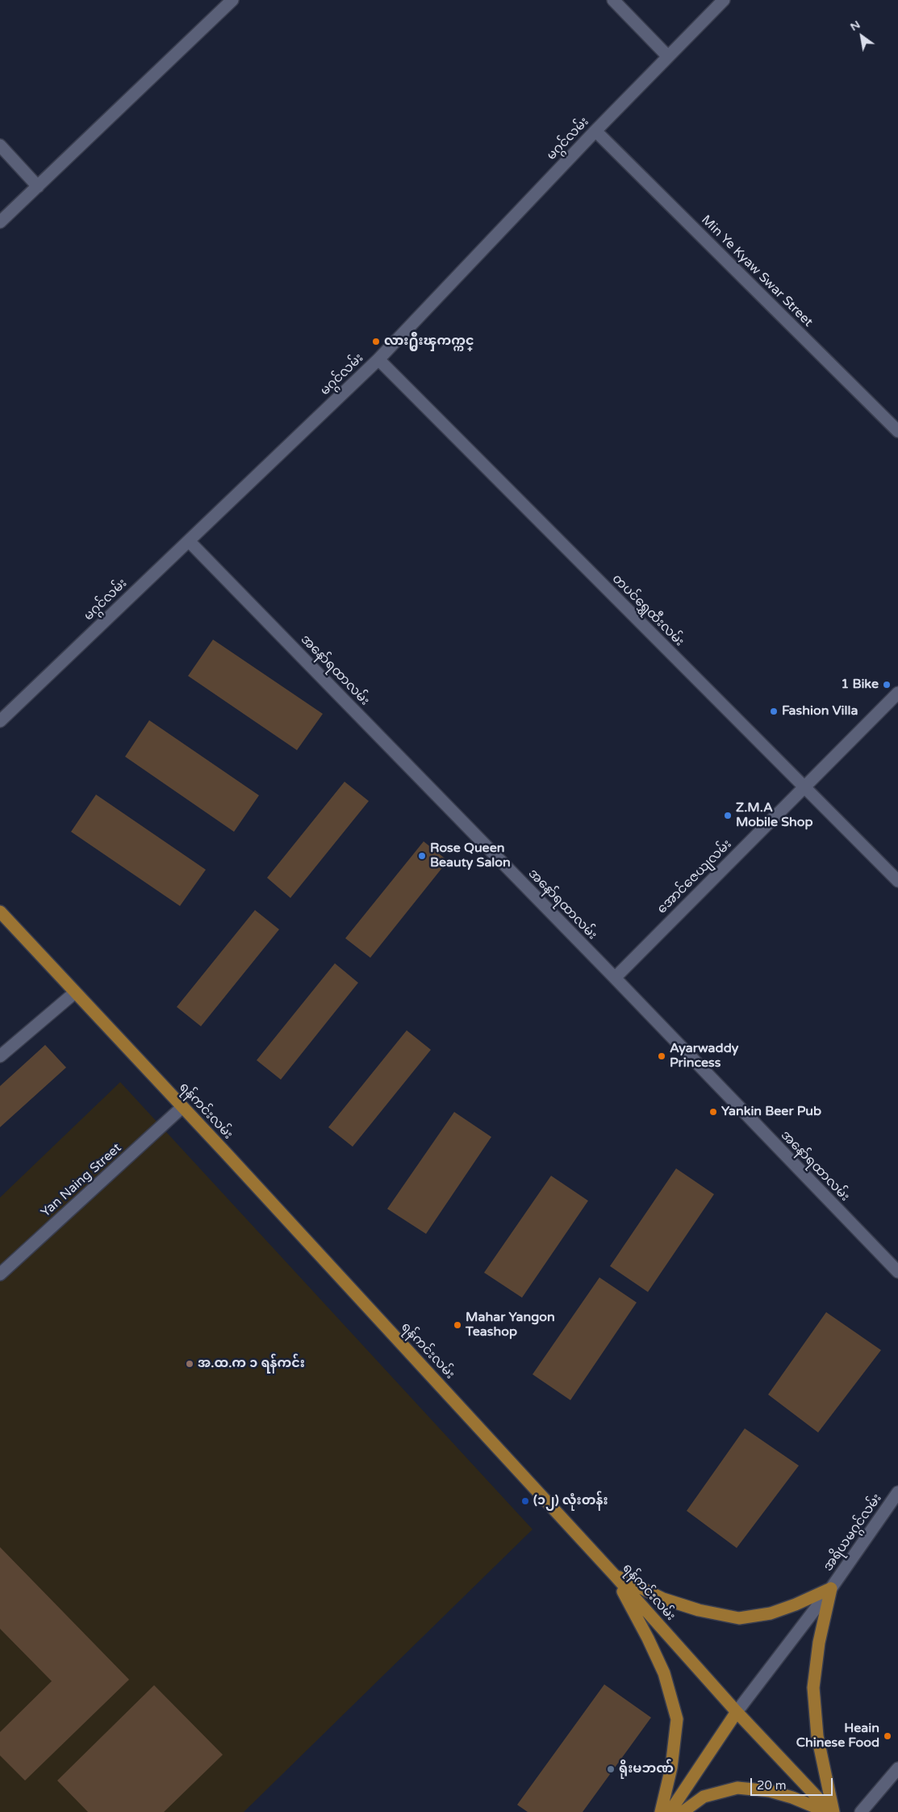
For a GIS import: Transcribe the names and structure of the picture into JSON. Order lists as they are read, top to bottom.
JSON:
{
  "streets": {
    "main road": ["ရန်ကင်းလမ်း"],
    "street": [
      "မဂ္ဂင်လမ်း",
      "Min Ye Kyaw Swar Street",
      "တပင်ရွှေထီးလမ်း",
      "အနော်ရထာလမ်း",
      "အောင်ဇေယျလမ်း",
      "Yan Naing Street",
      "အရိယမဂ္ဂင်လမ်း"
    ]
  },
  "crossings": [
    ["မဂ္ဂင်လမ်း", "Min Ye Kyaw Swar Street"],
    ["မဂ္ဂင်လမ်း", "တပင်ရွှေထီးလမ်း"],
    ["မဂ္ဂင်လမ်း", "အနော်ရထာလမ်း"],
    ["တပင်ရွှေထီးလမ်း", "အောင်ဇေယျလမ်း"],
    ["အနော်ရထာလမ်း", "အောင်ဇေယျလမ်း"],
    ["ရန်ကင်းလမ်း", "Yan Naing Street"],
    ["ရန်ကင်းလမ်း", "အရိယမဂ္ဂင်လမ်း"]
  ],
  "places": [
    "လား႐ွိဳးၾကက္ကင္",
    "1 Bike",
    "Fashion Villa",
    "Z.M.A Mobile Shop",
    "Rose Queen Beauty Salon",
    "Ayarwaddy Princess",
    "Yankin Beer Pub",
    "Mahar Yangon Teashop",
    "အ.ထ.က ၁ ရန်ကင်း",
    "(၁၂) လုံးတန်း",
    "Heain Chinese Food",
    "ရိုးမဘဏ်"
  ],
  "scale_bar": "20 m",
  "north": "top left"
}
